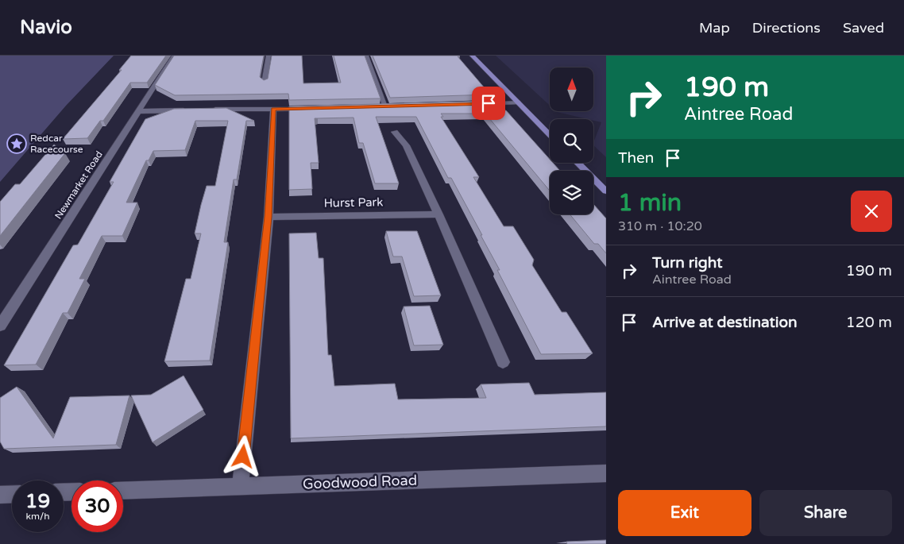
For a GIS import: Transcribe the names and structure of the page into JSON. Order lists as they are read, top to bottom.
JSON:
{
  "streets": {
    "street": ["Newmarket Road", "Hurst Park", "Goodwood Road"]
  },
  "places": {
    "place": ["Redcar Racecourse"]
  },
  "north": "top",
  "page": {
    "header": "Navio",
    "nav": ["Map", "Directions", "Saved"],
    "turn": ["190 m", "Aintree Road"],
    "then": "Then",
    "heading": ["1 min", "310 m · 10:20"],
    "list": [
      {
        "name": "Turn right",
        "note": "Aintree Road",
        "value": "190 m"
      },
      {
        "name": "Arrive at destination",
        "value": "120 m"
      }
    ],
    "speed": "19 km/h",
    "limit": "30",
    "buttons": ["Exit", "Share"]
  }
}
